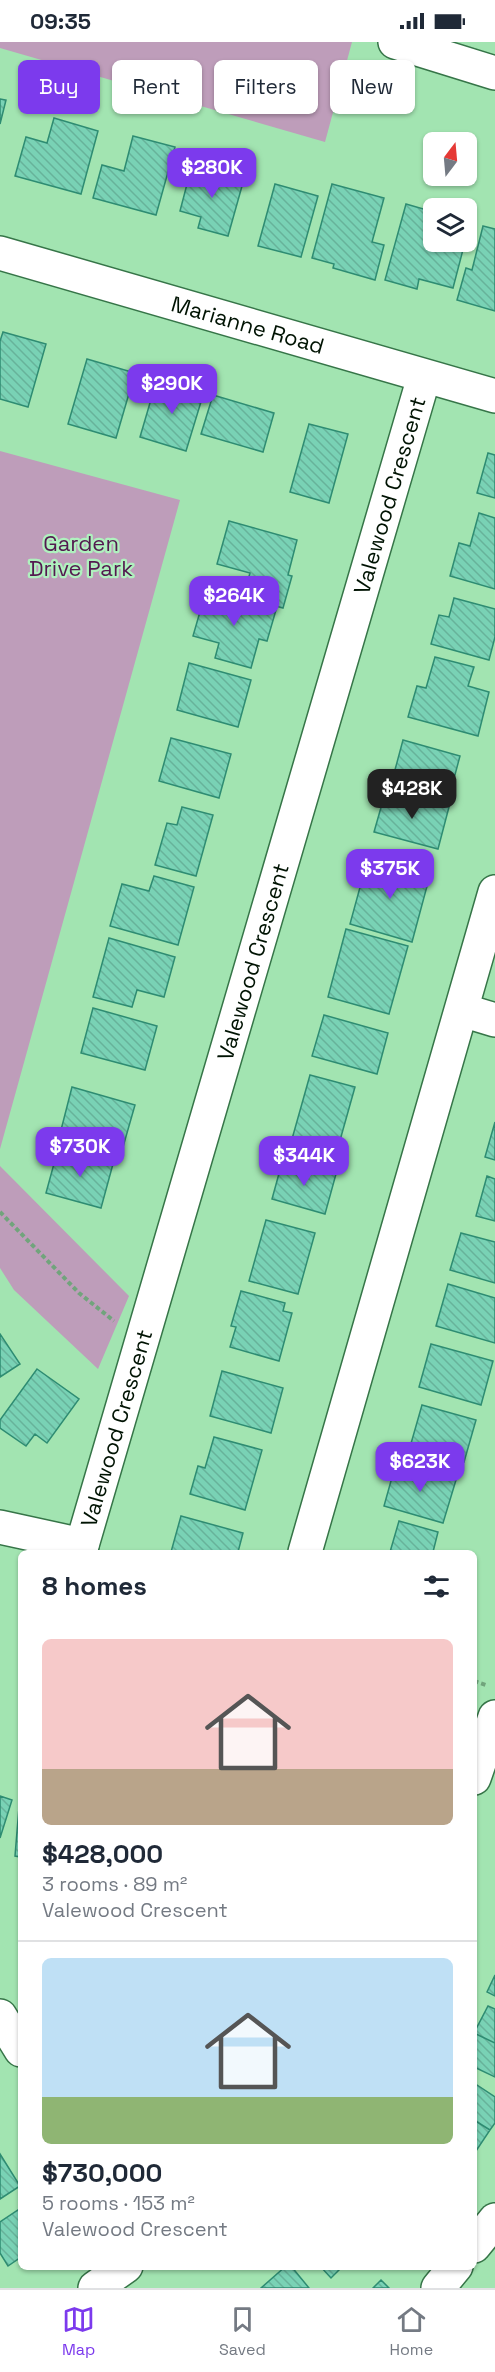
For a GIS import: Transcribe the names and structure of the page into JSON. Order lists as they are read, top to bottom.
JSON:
{
  "streets": {
    "street": ["Marianne Road", "Valewood Crescent"]
  },
  "crossings": [
    ["Marianne Road", "Valewood Crescent"]
  ],
  "parks": ["Garden Drive Park"],
  "north": "top",
  "page": {
    "status": "09:35",
    "chip": [
      "Buy",
      "Rent",
      "Filters",
      "New"
    ],
    "price": [
      "$280K",
      "$290K",
      "$264K",
      "$428K",
      "$375K",
      "$730K",
      "$344K",
      "$623K"
    ],
    "heading": "8 homes",
    "list": [
      {
        "name": "$428,000",
        "note": "3 rooms · 89 m² · Valewood Crescent"
      },
      {
        "name": "$730,000",
        "note": "5 rooms · 153 m² · Valewood Crescent"
      }
    ],
    "tabs": ["Map", "Saved", "Home"]
  }
}
